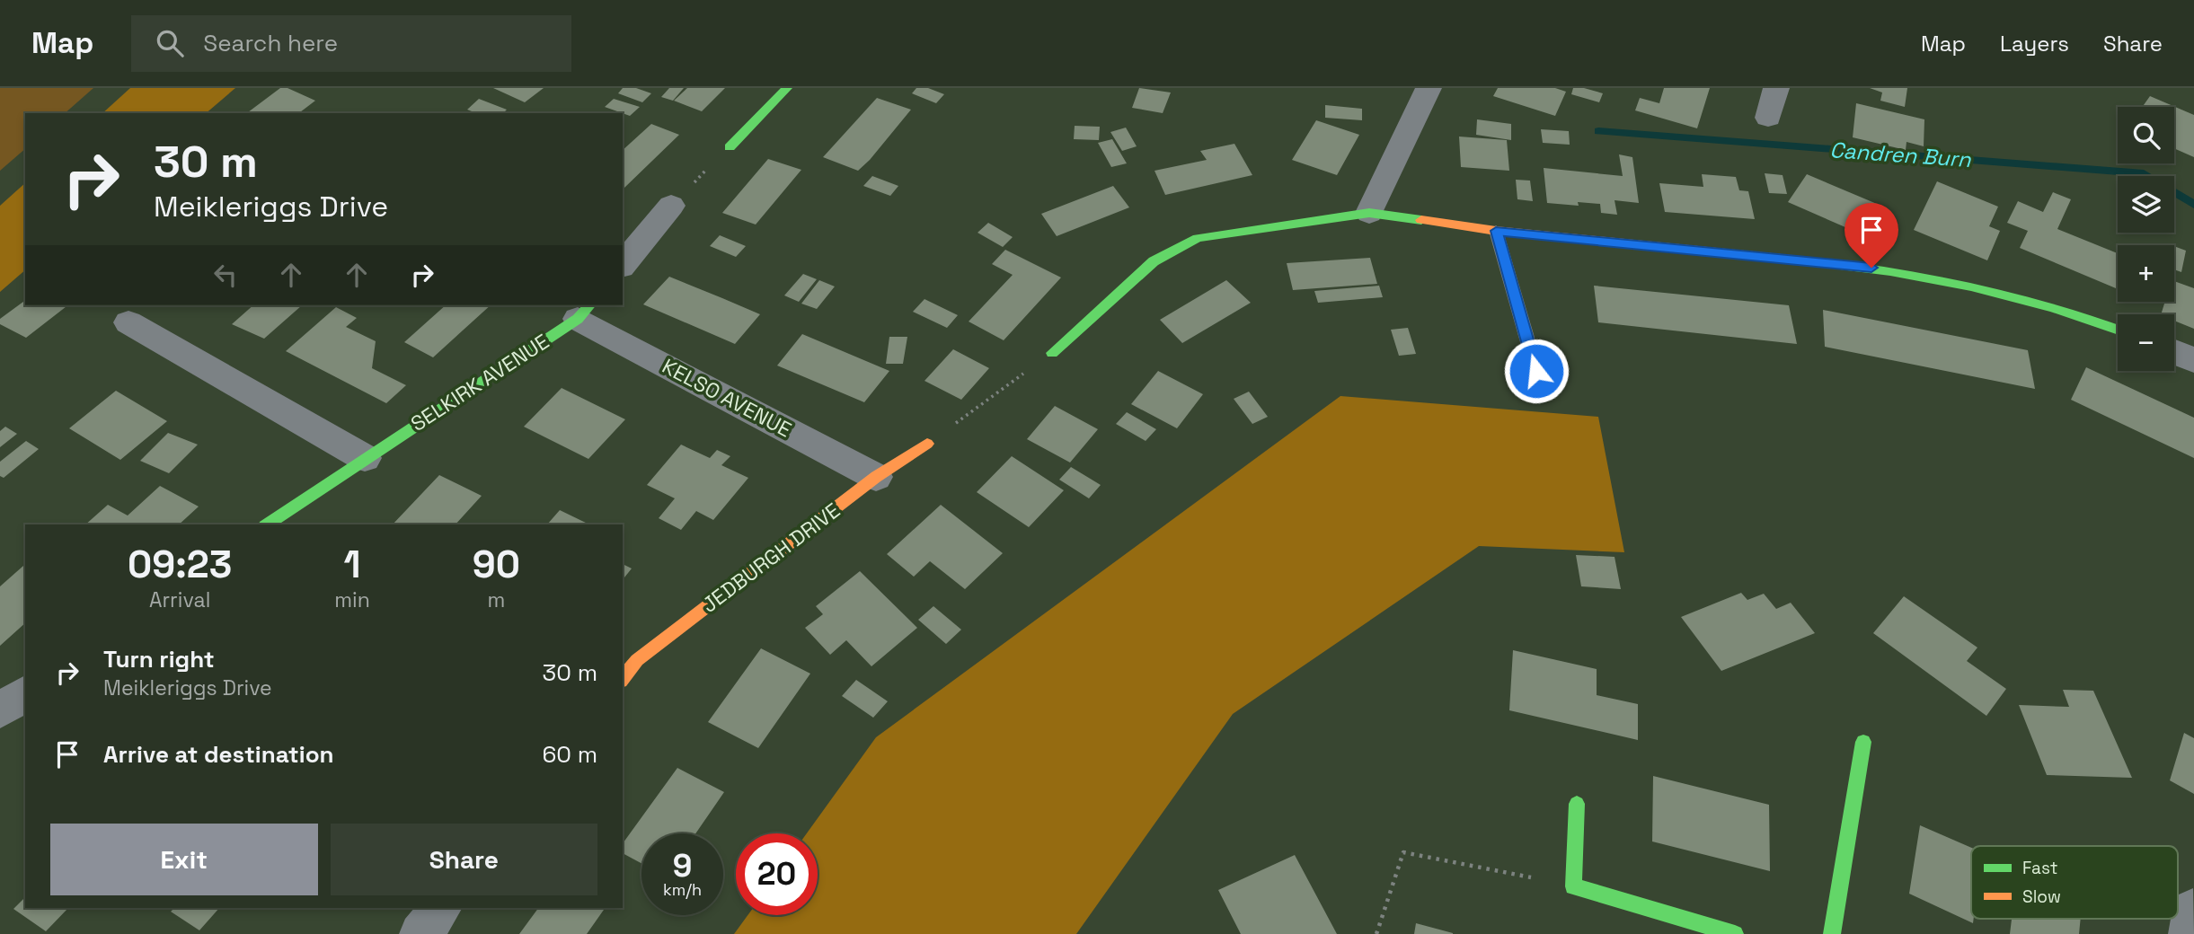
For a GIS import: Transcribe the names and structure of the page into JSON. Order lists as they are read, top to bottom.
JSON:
{
  "streets": {
    "street": ["SELKIRK AVENUE", "KELSO AVENUE", "JEDBURGH DRIVE"]
  },
  "crossings": [
    ["SELKIRK AVENUE", "KELSO AVENUE"],
    ["KELSO AVENUE", "JEDBURGH DRIVE"]
  ],
  "water": ["Candren Burn"],
  "legend": ["Fast", "Slow"],
  "page": {
    "header": "Map",
    "search": "Search here",
    "nav": ["Map", "Layers", "Share"],
    "map_buttons": ["+", "−"],
    "turn": ["30 m", "Meikleriggs Drive"],
    "eta": [
      "09:23",
      "Arrival",
      "1",
      "min",
      "90",
      "m"
    ],
    "list": [
      {
        "name": "Turn right",
        "note": "Meikleriggs Drive",
        "value": "30 m"
      },
      {
        "name": "Arrive at destination",
        "value": "60 m"
      }
    ],
    "buttons": ["Exit", "Share"],
    "speed": "9 km/h",
    "limit": "20"
  }
}
